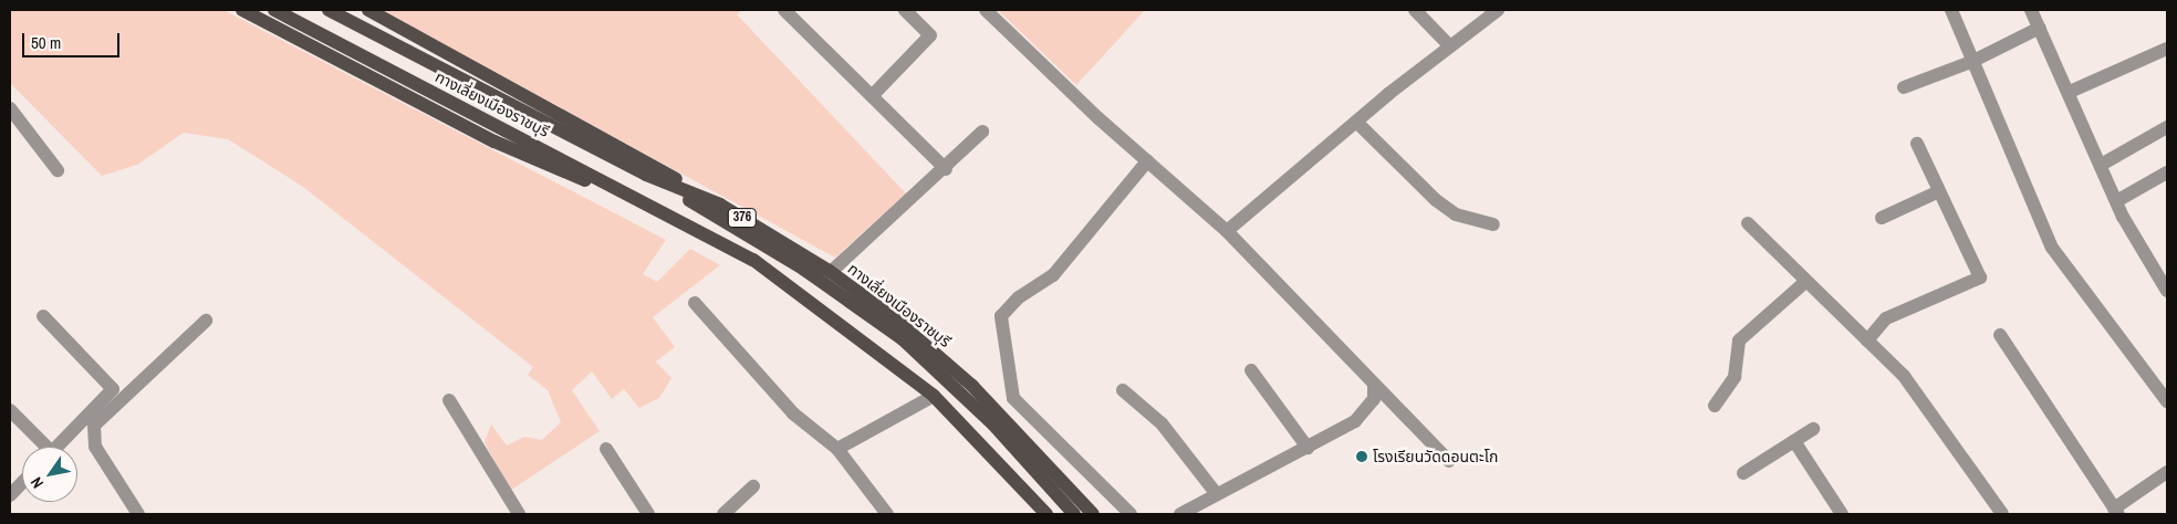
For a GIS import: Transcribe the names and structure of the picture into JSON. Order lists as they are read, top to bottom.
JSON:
{
  "streets": {
    "main road": ["ทางเลี่ยงเมืองราชบุรี", "376"]
  },
  "places": ["โรงเรียนวัดดอนตะโก"],
  "scale_bar": "50 m",
  "north": "bottom left"
}
